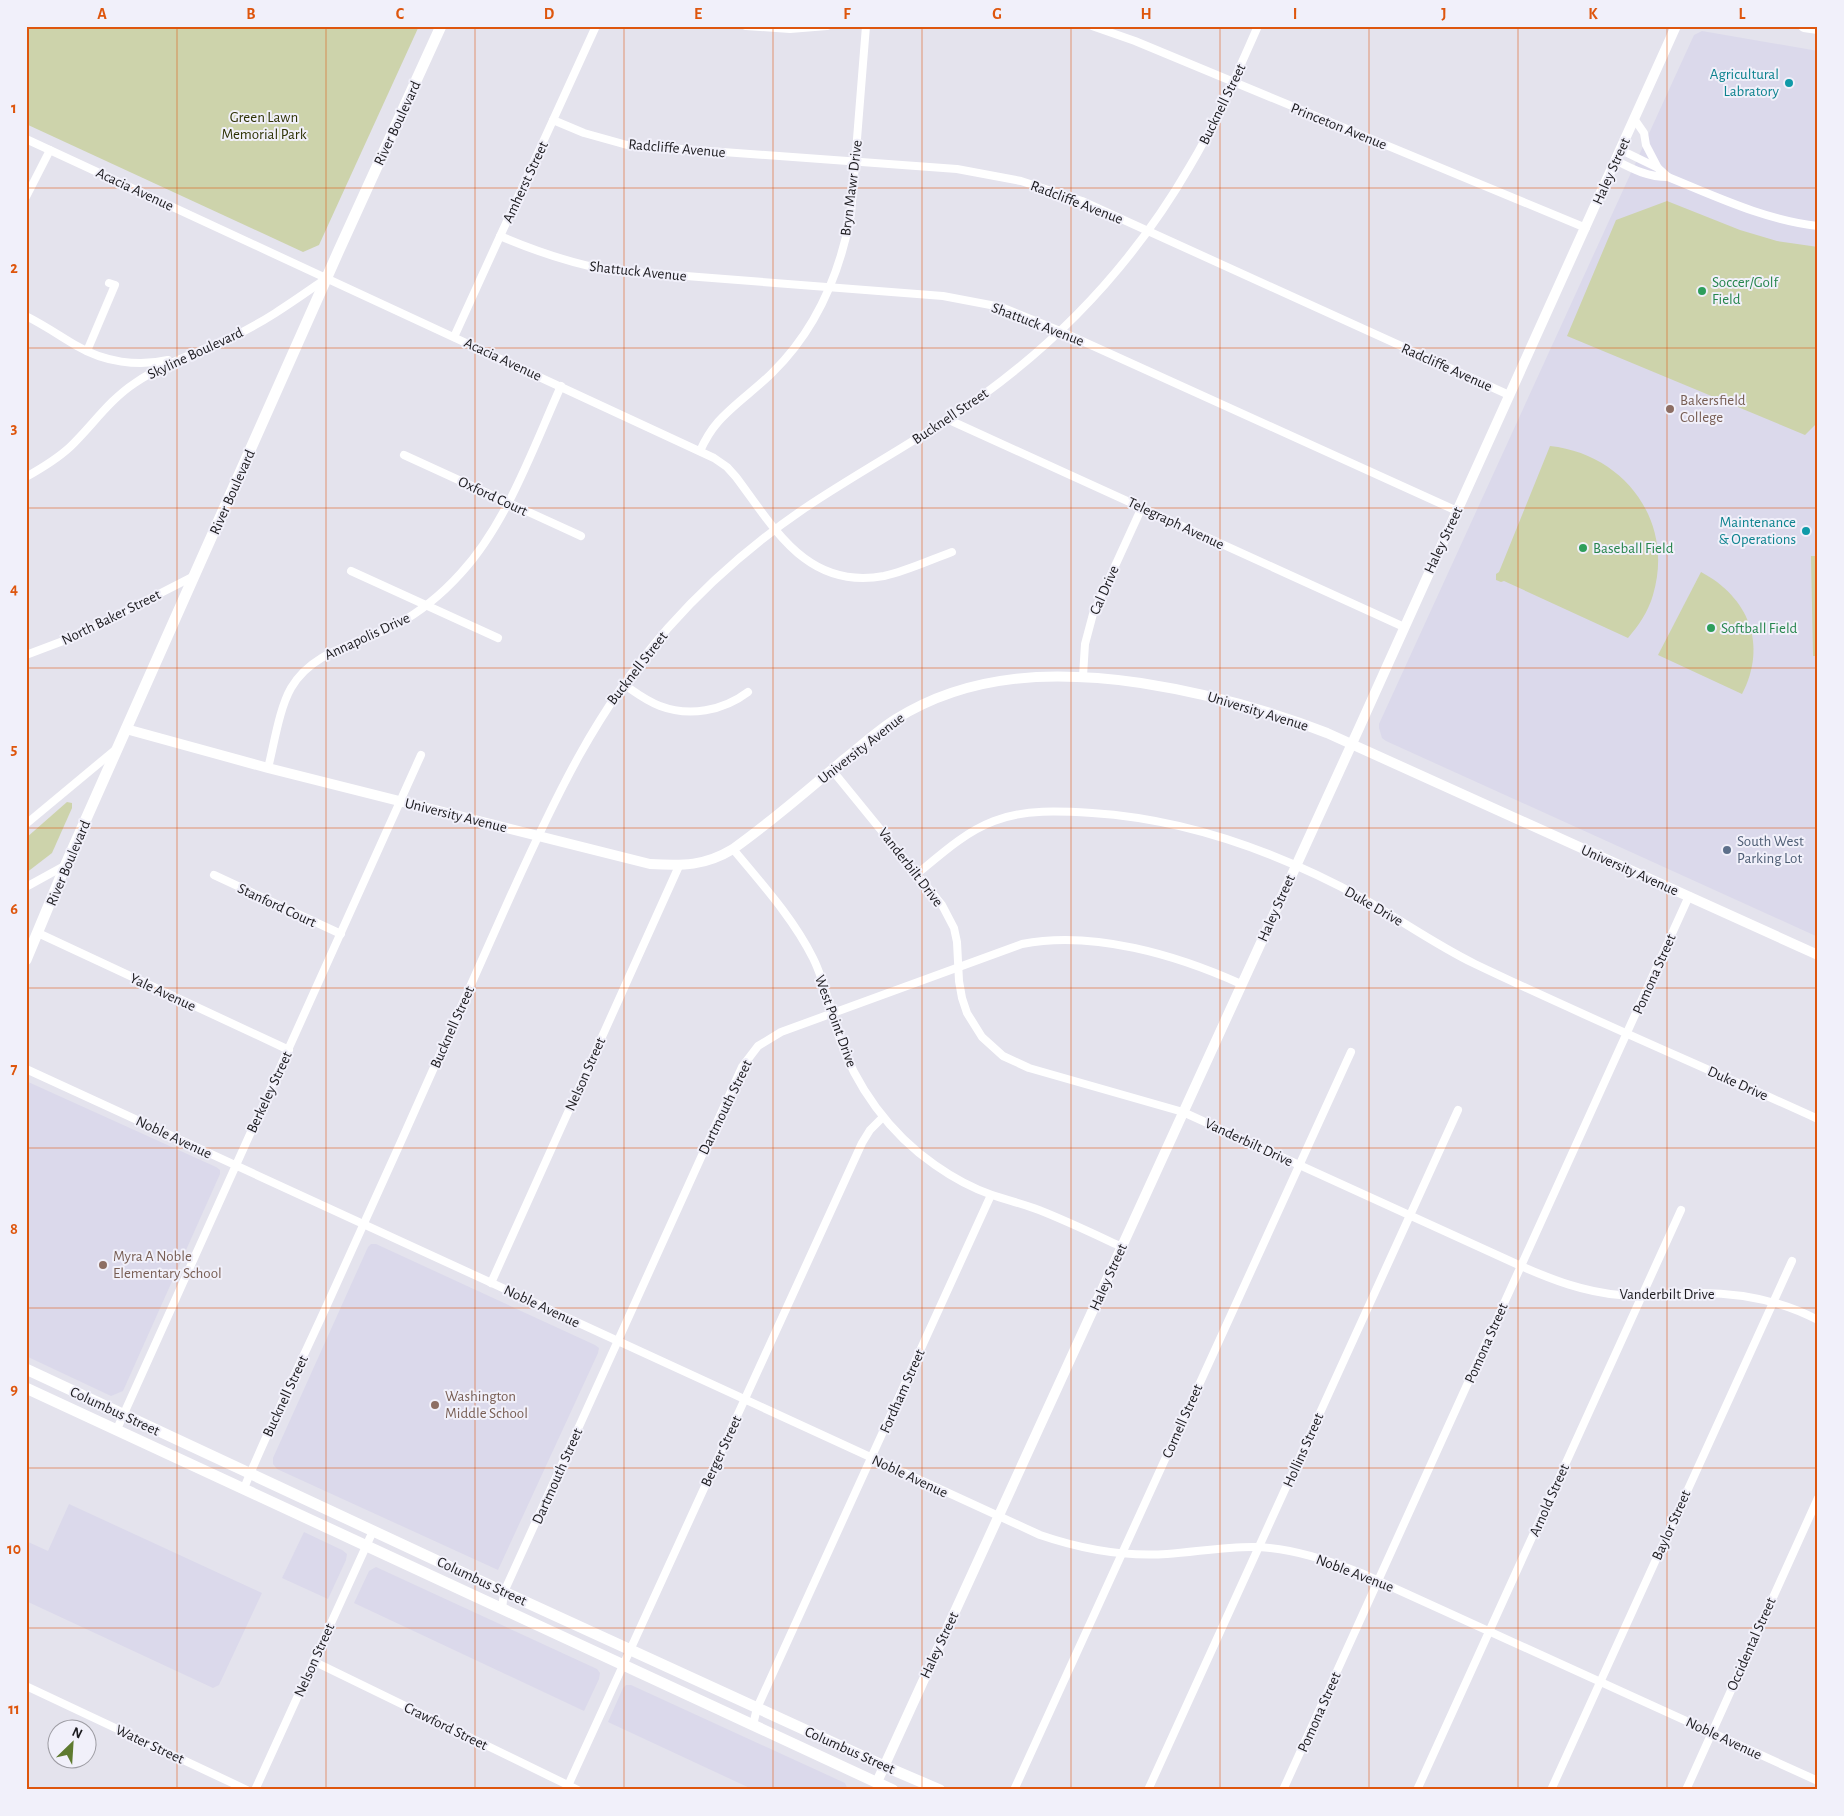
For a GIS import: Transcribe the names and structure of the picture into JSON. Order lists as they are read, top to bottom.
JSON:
{
  "streets": {
    "main road": ["River Boulevard", "Columbus Street"],
    "street": [
      "Bucknell Street",
      "Princeton Avenue",
      "Radcliffe Avenue",
      "Haley Street",
      "Amherst Street",
      "Bryn Mawr Drive",
      "Acacia Avenue",
      "Shattuck Avenue",
      "Skyline Boulevard",
      "Oxford Court",
      "Telegraph Avenue",
      "Cal Drive",
      "North Baker Street",
      "Annapolis Drive",
      "University Avenue",
      "Vanderbilt Drive",
      "Stanford Court",
      "Duke Drive",
      "Pomona Street",
      "Yale Avenue",
      "West Point Drive",
      "Nelson Street",
      "Berkeley Street",
      "Dartmouth Street",
      "Noble Avenue",
      "Fordham Street",
      "Cornell Street",
      "Hollins Street",
      "Berger Street",
      "Arnold Street",
      "Baylor Street",
      "Occidental Street",
      "Crawford Street",
      "Water Street"
    ]
  },
  "crossings": [
    ["Bucknell Street", "Princeton Avenue"],
    ["Bucknell Street", "Radcliffe Avenue"],
    ["Bucknell Street", "Acacia Avenue"],
    ["Bucknell Street", "Shattuck Avenue"],
    ["Bucknell Street", "Telegraph Avenue"],
    ["Bucknell Street", "University Avenue"],
    ["Bucknell Street", "Noble Avenue"],
    ["Bucknell Street", "Columbus Street"],
    ["River Boulevard", "Acacia Avenue"],
    ["River Boulevard", "Skyline Boulevard"],
    ["River Boulevard", "North Baker Street"],
    ["River Boulevard", "University Avenue"],
    ["River Boulevard", "Yale Avenue"],
    ["Princeton Avenue", "Haley Street"],
    ["Radcliffe Avenue", "Haley Street"],
    ["Radcliffe Avenue", "Amherst Street"],
    ["Radcliffe Avenue", "Bryn Mawr Drive"],
    ["Haley Street", "Shattuck Avenue"],
    ["Haley Street", "Telegraph Avenue"],
    ["Haley Street", "University Avenue"],
    ["Haley Street", "Vanderbilt Drive"],
    ["Haley Street", "Duke Drive"],
    ["Haley Street", "West Point Drive"],
    ["Haley Street", "Dartmouth Street"],
    ["Haley Street", "Noble Avenue"],
    ["Haley Street", "Columbus Street"],
    ["Amherst Street", "Acacia Avenue"],
    ["Amherst Street", "Shattuck Avenue"],
    ["Bryn Mawr Drive", "Acacia Avenue"],
    ["Bryn Mawr Drive", "Shattuck Avenue"],
    ["Acacia Avenue", "Skyline Boulevard"],
    ["Acacia Avenue", "Annapolis Drive"],
    ["Oxford Court", "Annapolis Drive"],
    ["Telegraph Avenue", "Cal Drive"],
    ["Cal Drive", "University Avenue"],
    ["Annapolis Drive", "University Avenue"],
    ["University Avenue", "Vanderbilt Drive"],
    ["University Avenue", "Pomona Street"],
    ["University Avenue", "West Point Drive"],
    ["University Avenue", "Nelson Street"],
    ["University Avenue", "Berkeley Street"],
    ["Vanderbilt Drive", "Duke Drive"],
    ["Vanderbilt Drive", "Pomona Street"],
    ["Vanderbilt Drive", "Dartmouth Street"],
    ["Vanderbilt Drive", "Cornell Street"],
    ["Vanderbilt Drive", "Hollins Street"],
    ["Vanderbilt Drive", "Arnold Street"],
    ["Vanderbilt Drive", "Baylor Street"],
    ["Stanford Court", "Berkeley Street"],
    ["Duke Drive", "Pomona Street"],
    ["Pomona Street", "Noble Avenue"],
    ["Yale Avenue", "Berkeley Street"],
    ["West Point Drive", "Dartmouth Street"],
    ["West Point Drive", "Fordham Street"],
    ["West Point Drive", "Berger Street"],
    ["Nelson Street", "Noble Avenue"],
    ["Nelson Street", "Columbus Street"],
    ["Nelson Street", "Crawford Street"],
    ["Berkeley Street", "Noble Avenue"],
    ["Berkeley Street", "Columbus Street"],
    ["Dartmouth Street", "Noble Avenue"],
    ["Dartmouth Street", "Columbus Street"],
    ["Noble Avenue", "Fordham Street"],
    ["Noble Avenue", "Cornell Street"],
    ["Noble Avenue", "Hollins Street"],
    ["Noble Avenue", "Berger Street"],
    ["Noble Avenue", "Arnold Street"],
    ["Noble Avenue", "Baylor Street"],
    ["Noble Avenue", "Occidental Street"],
    ["Fordham Street", "Columbus Street"],
    ["Columbus Street", "Berger Street"],
    ["Berger Street", "Crawford Street"]
  ],
  "parks": ["Green Lawn Memorial Park"],
  "places": [
    "Agricultural Labratory",
    "Soccer/Golf Field",
    "Bakersfield College",
    "Maintenance & Operations",
    "Baseball Field",
    "Softball Field",
    "South West Parking Lot",
    "Myra A Noble Elementary School",
    "Washington Middle School"
  ],
  "north": "top right",
  "grid": {
    "columns": [
      "A",
      "B",
      "C",
      "D",
      "E",
      "F",
      "G",
      "H",
      "I",
      "J",
      "K",
      "L"
    ],
    "rows": [
      "1",
      "2",
      "3",
      "4",
      "5",
      "6",
      "7",
      "8",
      "9",
      "10",
      "11"
    ]
  }
}
